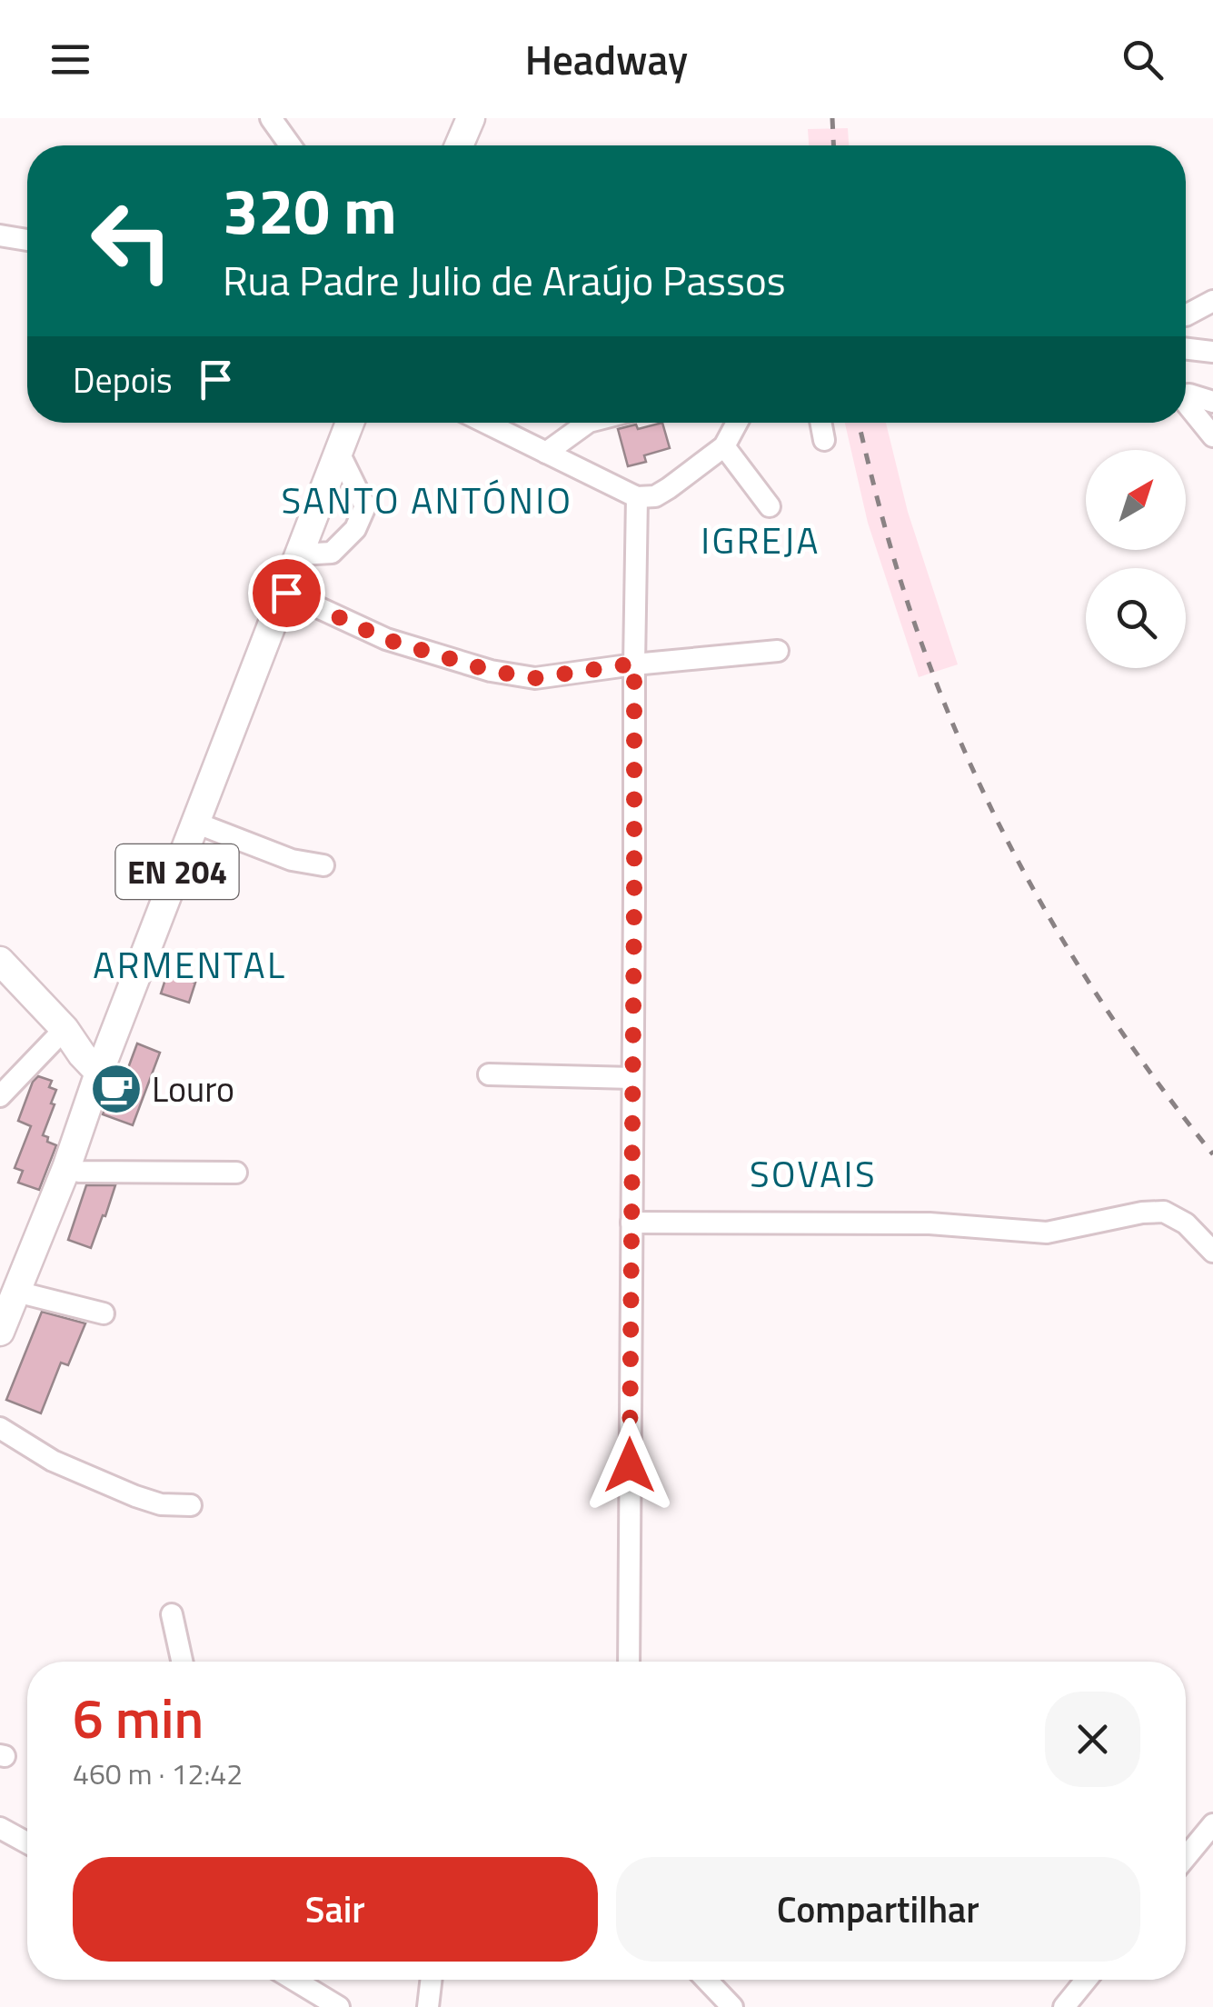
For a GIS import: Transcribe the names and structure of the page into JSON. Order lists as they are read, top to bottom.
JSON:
{
  "streets": {
    "main road": ["EN 204"]
  },
  "districts": [
    "SANTO ANTÓNIO",
    "IGREJA",
    "ARMENTAL",
    "SOVAIS"
  ],
  "places": {
    "cafe": ["Louro"]
  },
  "north": "top right",
  "page": {
    "header": "Headway",
    "turn": ["320 m", "Rua Padre Julio de Araújo Passos"],
    "then": "Depois",
    "heading": ["6 min", "460 m · 12:42"],
    "buttons": ["Sair", "Compartilhar"]
  }
}
